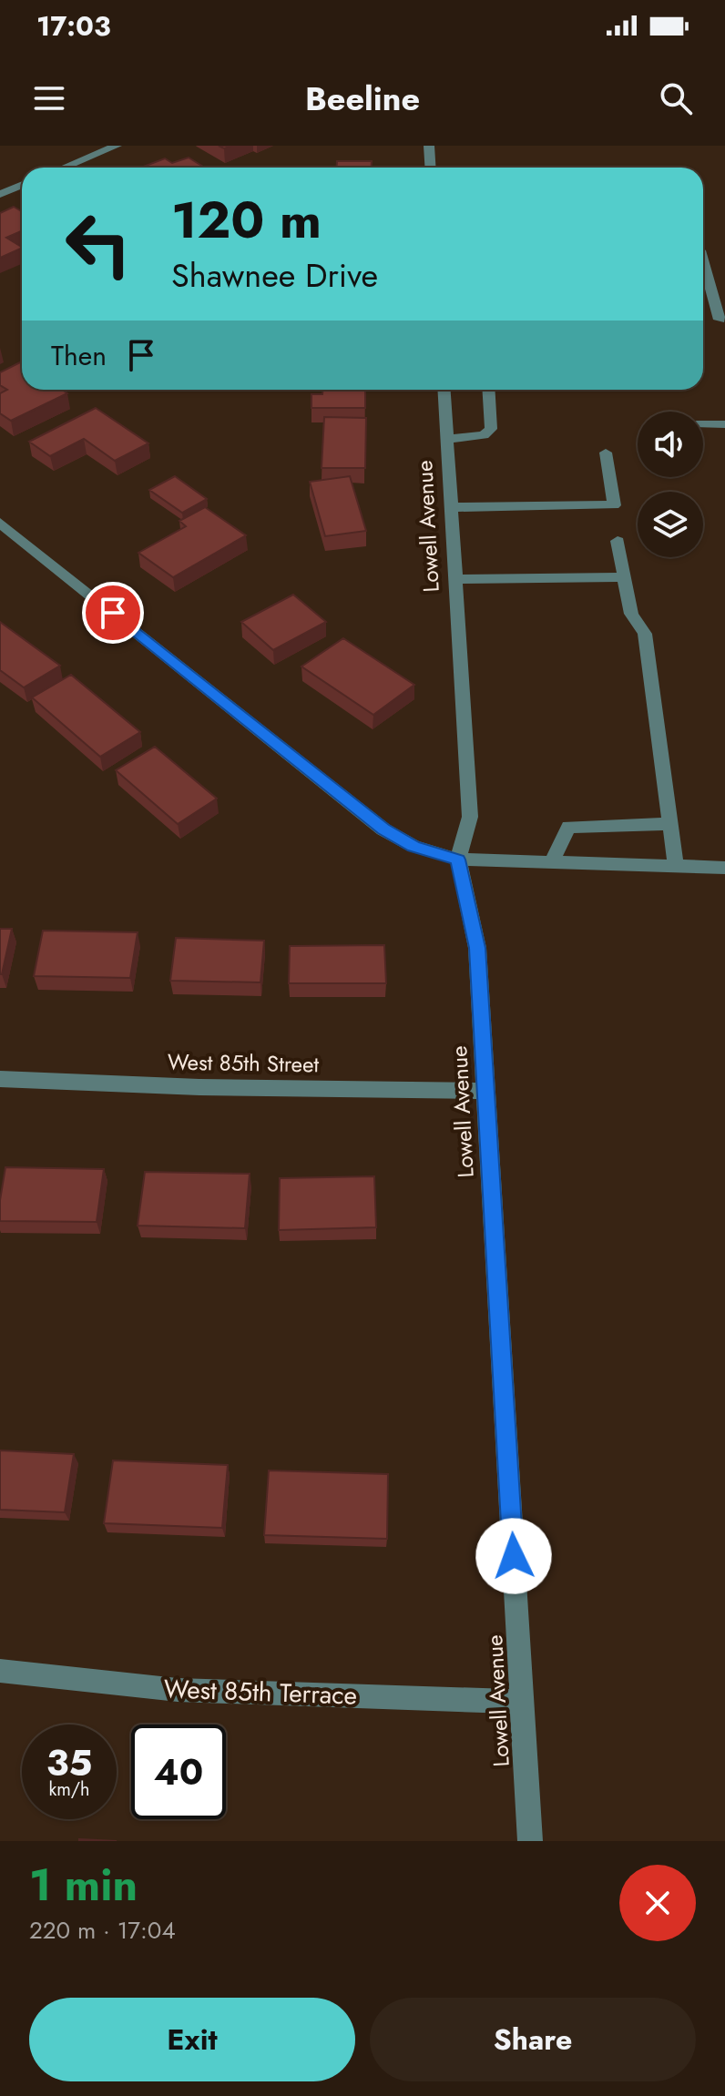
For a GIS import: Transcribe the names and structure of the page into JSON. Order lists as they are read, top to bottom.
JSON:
{
  "streets": {
    "street": ["Lowell Avenue", "West 85th Street", "West 85th Terrace"]
  },
  "crossings": [
    ["Lowell Avenue", "West 85th Street"],
    ["Lowell Avenue", "West 85th Terrace"]
  ],
  "page": {
    "status": "17:03",
    "header": "Beeline",
    "turn": ["120 m", "Shawnee Drive"],
    "then": "Then",
    "speed": "35 km/h",
    "limit": "40",
    "heading": ["1 min", "220 m · 17:04"],
    "buttons": ["Exit", "Share"]
  }
}
